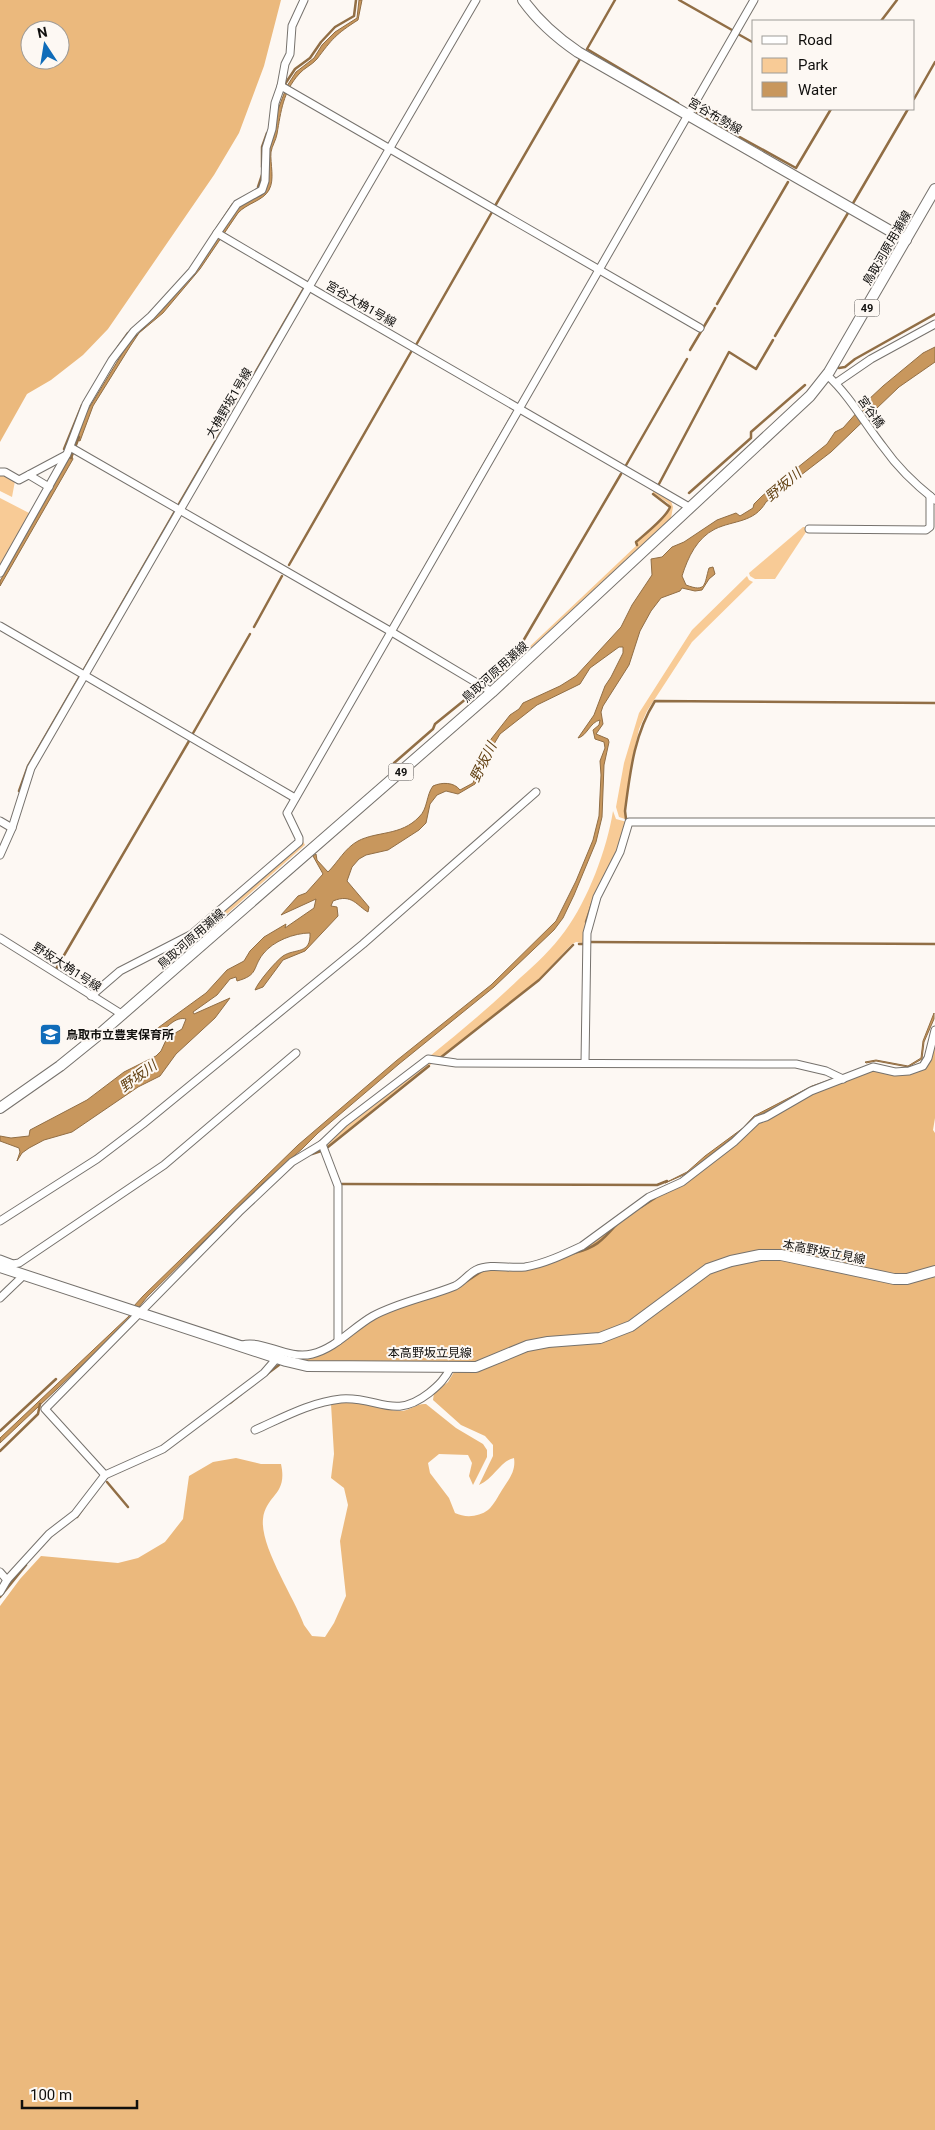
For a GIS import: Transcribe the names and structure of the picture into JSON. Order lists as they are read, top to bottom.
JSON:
{
  "streets": {
    "street": [
      "宮谷布勢線",
      "鳥取河原用瀬線",
      "宮谷大桷1号線",
      "49",
      "大桷野坂1号線",
      "宮谷橋",
      "野坂大桷1号線",
      "本高野坂立見線"
    ]
  },
  "crossings": [
    ["宮谷布勢線", "鳥取河原用瀬線"],
    ["鳥取河原用瀬線", "宮谷大桷1号線"],
    ["鳥取河原用瀬線", "宮谷橋"],
    ["鳥取河原用瀬線", "野坂大桷1号線"],
    ["宮谷大桷1号線", "大桷野坂1号線"]
  ],
  "water": ["野坂川"],
  "places": {
    "school or university": ["鳥取市立豊実保育所"]
  },
  "legend": ["Road", "Park", "Water"],
  "scale_bar": "100 m",
  "north": "top"
}
